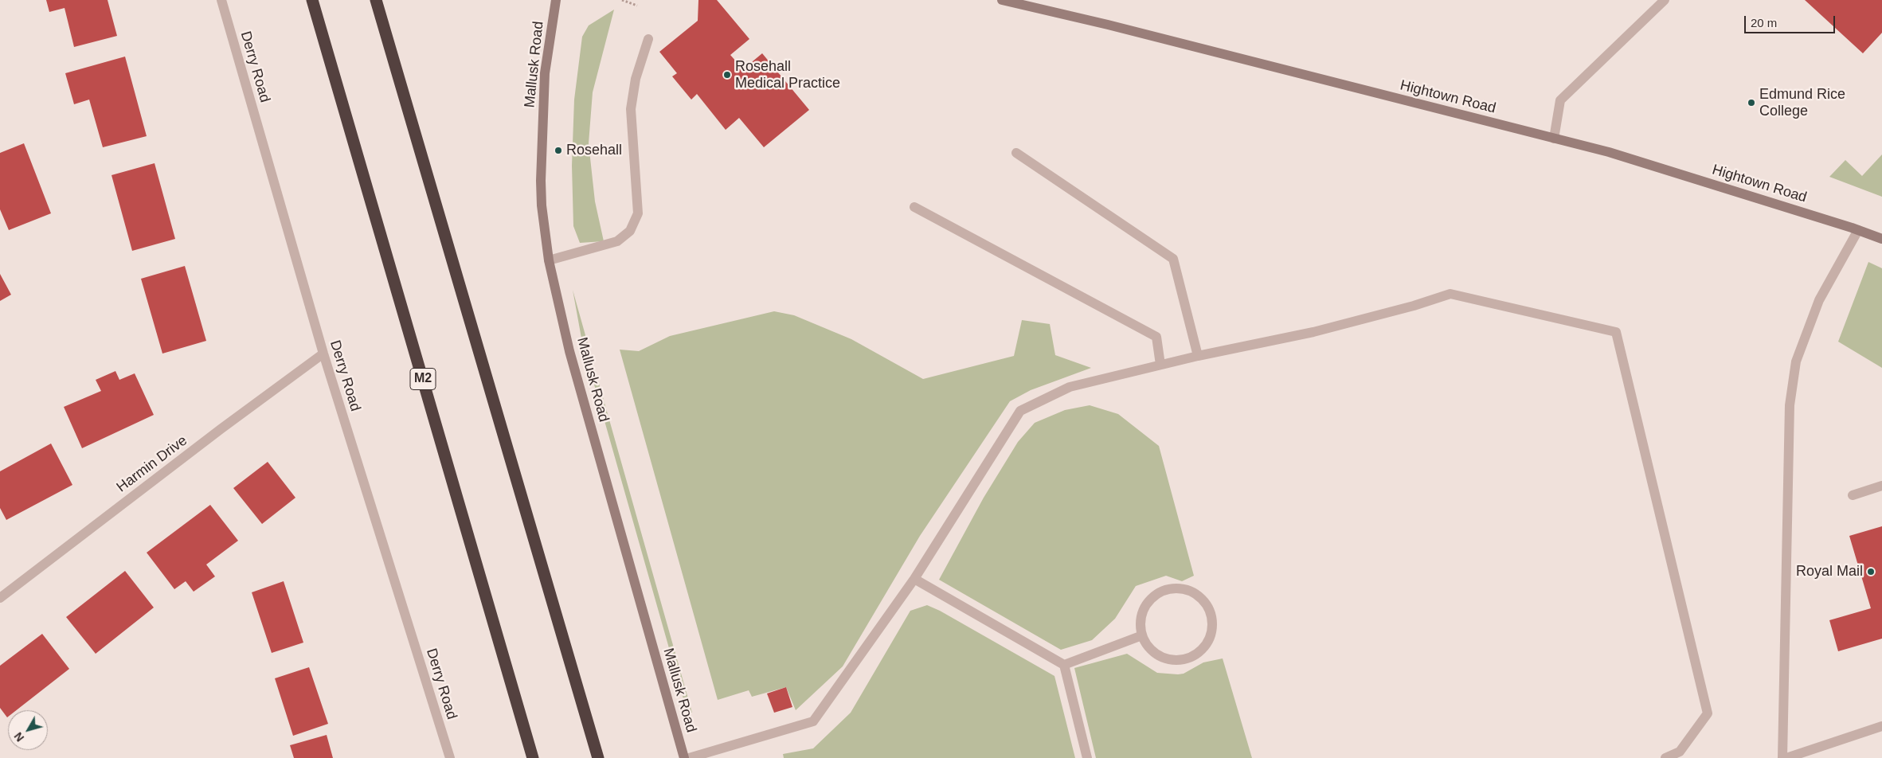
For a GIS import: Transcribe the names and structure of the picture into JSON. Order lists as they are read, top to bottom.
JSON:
{
  "streets": {
    "highway": ["M2"],
    "main road": ["Mallusk Road", "Hightown Road"],
    "street": ["Derry Road", "Harmin Drive"]
  },
  "crossings": [
    ["Derry Road", "Harmin Drive"]
  ],
  "places": [
    "Rosehall Medical Practice",
    "Edmund Rice College",
    "Rosehall",
    "Royal Mail"
  ],
  "scale_bar": "20 m",
  "north": "bottom left"
}
